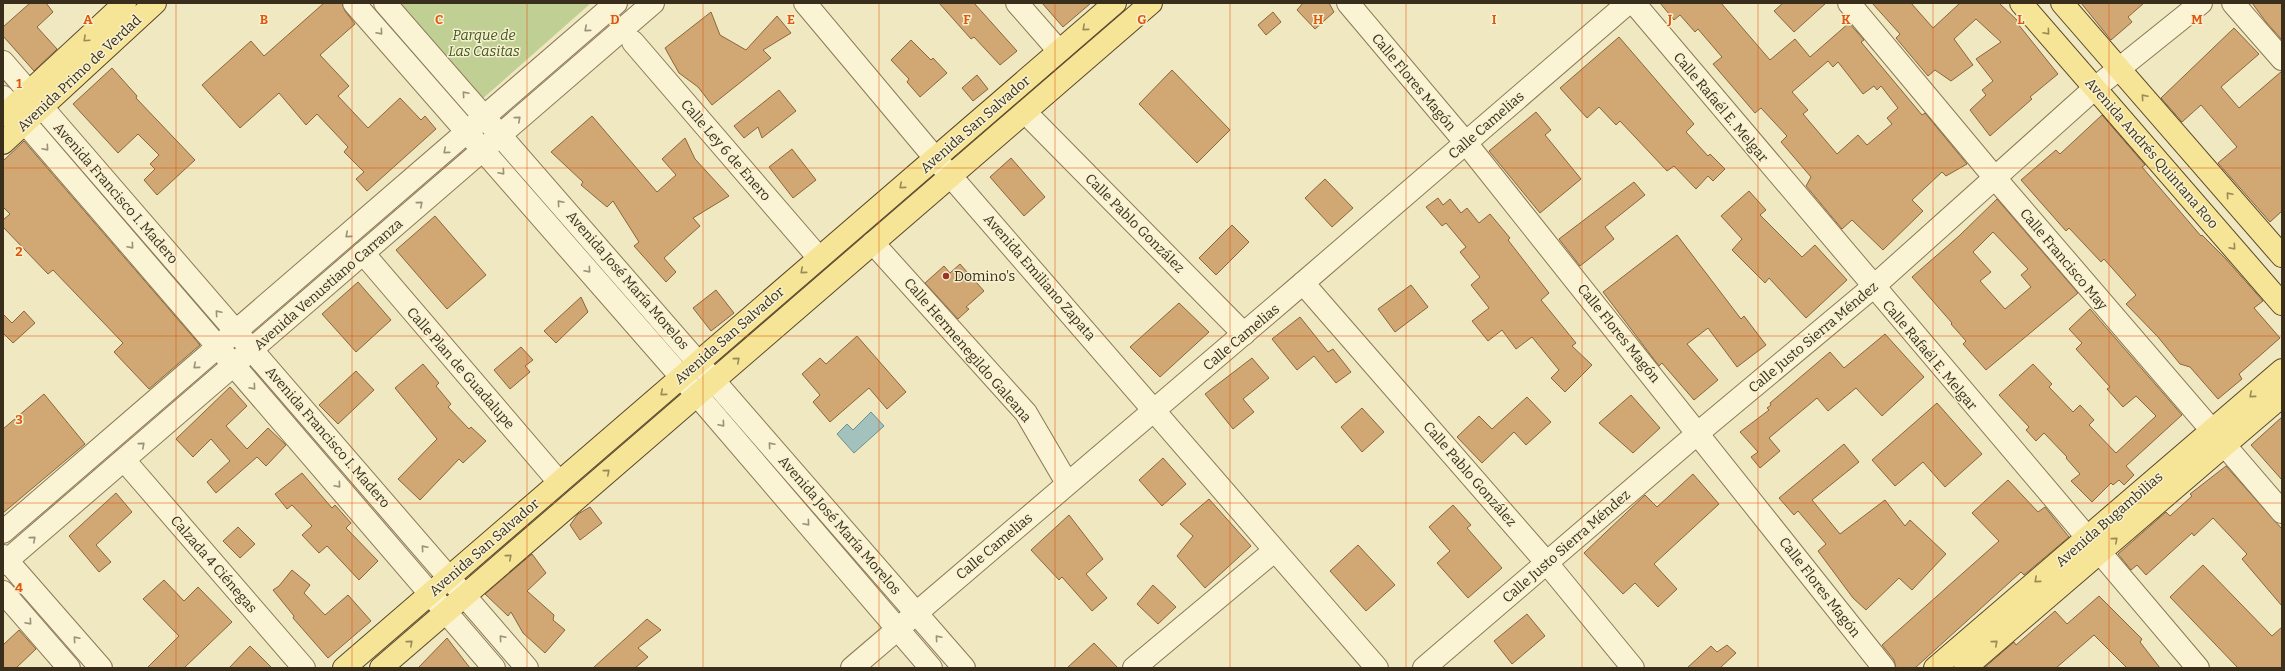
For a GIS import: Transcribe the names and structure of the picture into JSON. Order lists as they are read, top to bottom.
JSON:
{
  "streets": {
    "main road": [
      "Avenida Primo de Verdad",
      "Avenida San Salvador",
      "Avenida Andrés Quintana Roo",
      "Avenida Bugambilias"
    ],
    "street": [
      "Calle Flores Magón",
      "Calle Rafaél E. Melgar",
      "Calle Camelias",
      "Calle Ley 6 de Enero",
      "Avenida Francisco I. Madero",
      "Calle Pablo González",
      "Calle Francisco May",
      "Avenida Emiliano Zapata",
      "Avenida José María Morelos",
      "Avenida Venustiano Carranza",
      "Calle Justo Sierra Méndez",
      "Calle Hermenegildo Galeana",
      "Calle Plan de Guadalupe",
      "Calzada 4 Ciénegas"
    ]
  },
  "crossings": [
    ["Avenida Primo de Verdad", "Avenida Francisco I. Madero"],
    ["Calle Flores Magón", "Calle Camelias"],
    ["Calle Flores Magón", "Calle Justo Sierra Méndez"],
    ["Calle Rafaél E. Melgar", "Calle Justo Sierra Méndez"],
    ["Calle Rafaél E. Melgar", "Avenida Bugambilias"],
    ["Avenida San Salvador", "Calle Ley 6 de Enero"],
    ["Avenida San Salvador", "Avenida Francisco I. Madero"],
    ["Avenida San Salvador", "Calle Pablo González"],
    ["Avenida San Salvador", "Avenida Emiliano Zapata"],
    ["Avenida San Salvador", "Avenida José María Morelos"],
    ["Avenida San Salvador", "Calle Hermenegildo Galeana"],
    ["Avenida San Salvador", "Calle Plan de Guadalupe"],
    ["Calle Camelias", "Calle Pablo González"],
    ["Calle Camelias", "Avenida Emiliano Zapata"],
    ["Calle Camelias", "Avenida José María Morelos"],
    ["Calle Camelias", "Calle Hermenegildo Galeana"],
    ["Avenida Andrés Quintana Roo", "Calle Justo Sierra Méndez"],
    ["Avenida Francisco I. Madero", "Avenida Venustiano Carranza"],
    ["Calle Pablo González", "Calle Justo Sierra Méndez"],
    ["Calle Francisco May", "Calle Justo Sierra Méndez"],
    ["Calle Francisco May", "Avenida Bugambilias"],
    ["Avenida José María Morelos", "Avenida Venustiano Carranza"],
    ["Avenida Venustiano Carranza", "Calle Plan de Guadalupe"],
    ["Avenida Venustiano Carranza", "Calzada 4 Ciénegas"]
  ],
  "parks": ["Parque de Las Casitas"],
  "places": ["Domino's"],
  "grid": {
    "columns": [
      "A",
      "B",
      "C",
      "D",
      "E",
      "F",
      "G",
      "H",
      "I",
      "J",
      "K",
      "L",
      "M"
    ],
    "rows": [
      "1",
      "2",
      "3",
      "4"
    ]
  }
}
